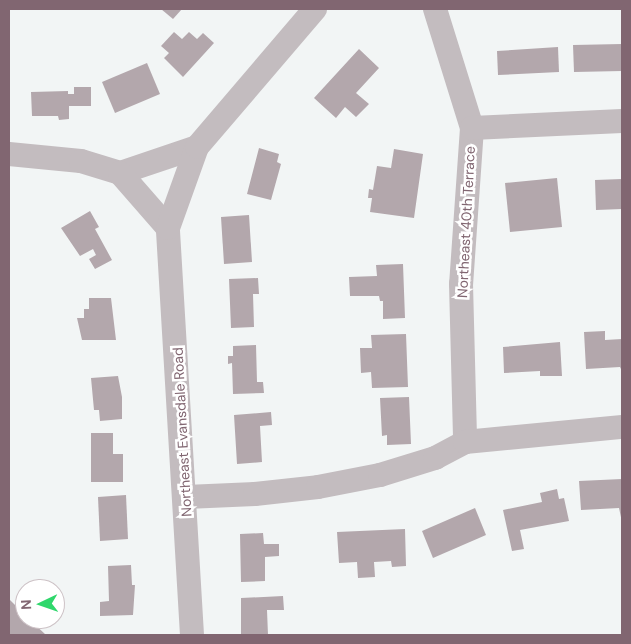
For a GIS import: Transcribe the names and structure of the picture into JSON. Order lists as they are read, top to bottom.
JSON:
{
  "streets": {
    "street": ["Northeast 40th Terrace", "Northeast Evansdale Road"]
  },
  "north": "left"
}
